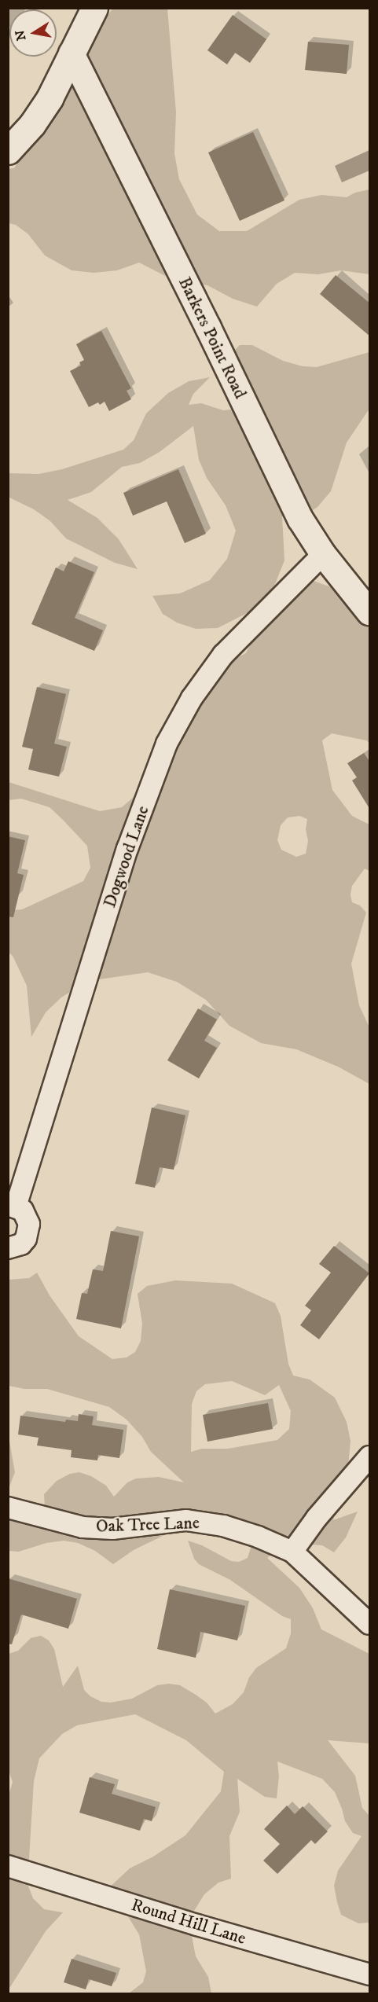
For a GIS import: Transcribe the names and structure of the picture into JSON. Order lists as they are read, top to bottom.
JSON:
{
  "streets": {
    "street": [
      "Barkers Point Road",
      "Dogwood Lane",
      "Oak Tree Lane",
      "Round Hill Lane"
    ]
  },
  "crossings": [
    ["Barkers Point Road", "Dogwood Lane"]
  ],
  "north": "left"
}
